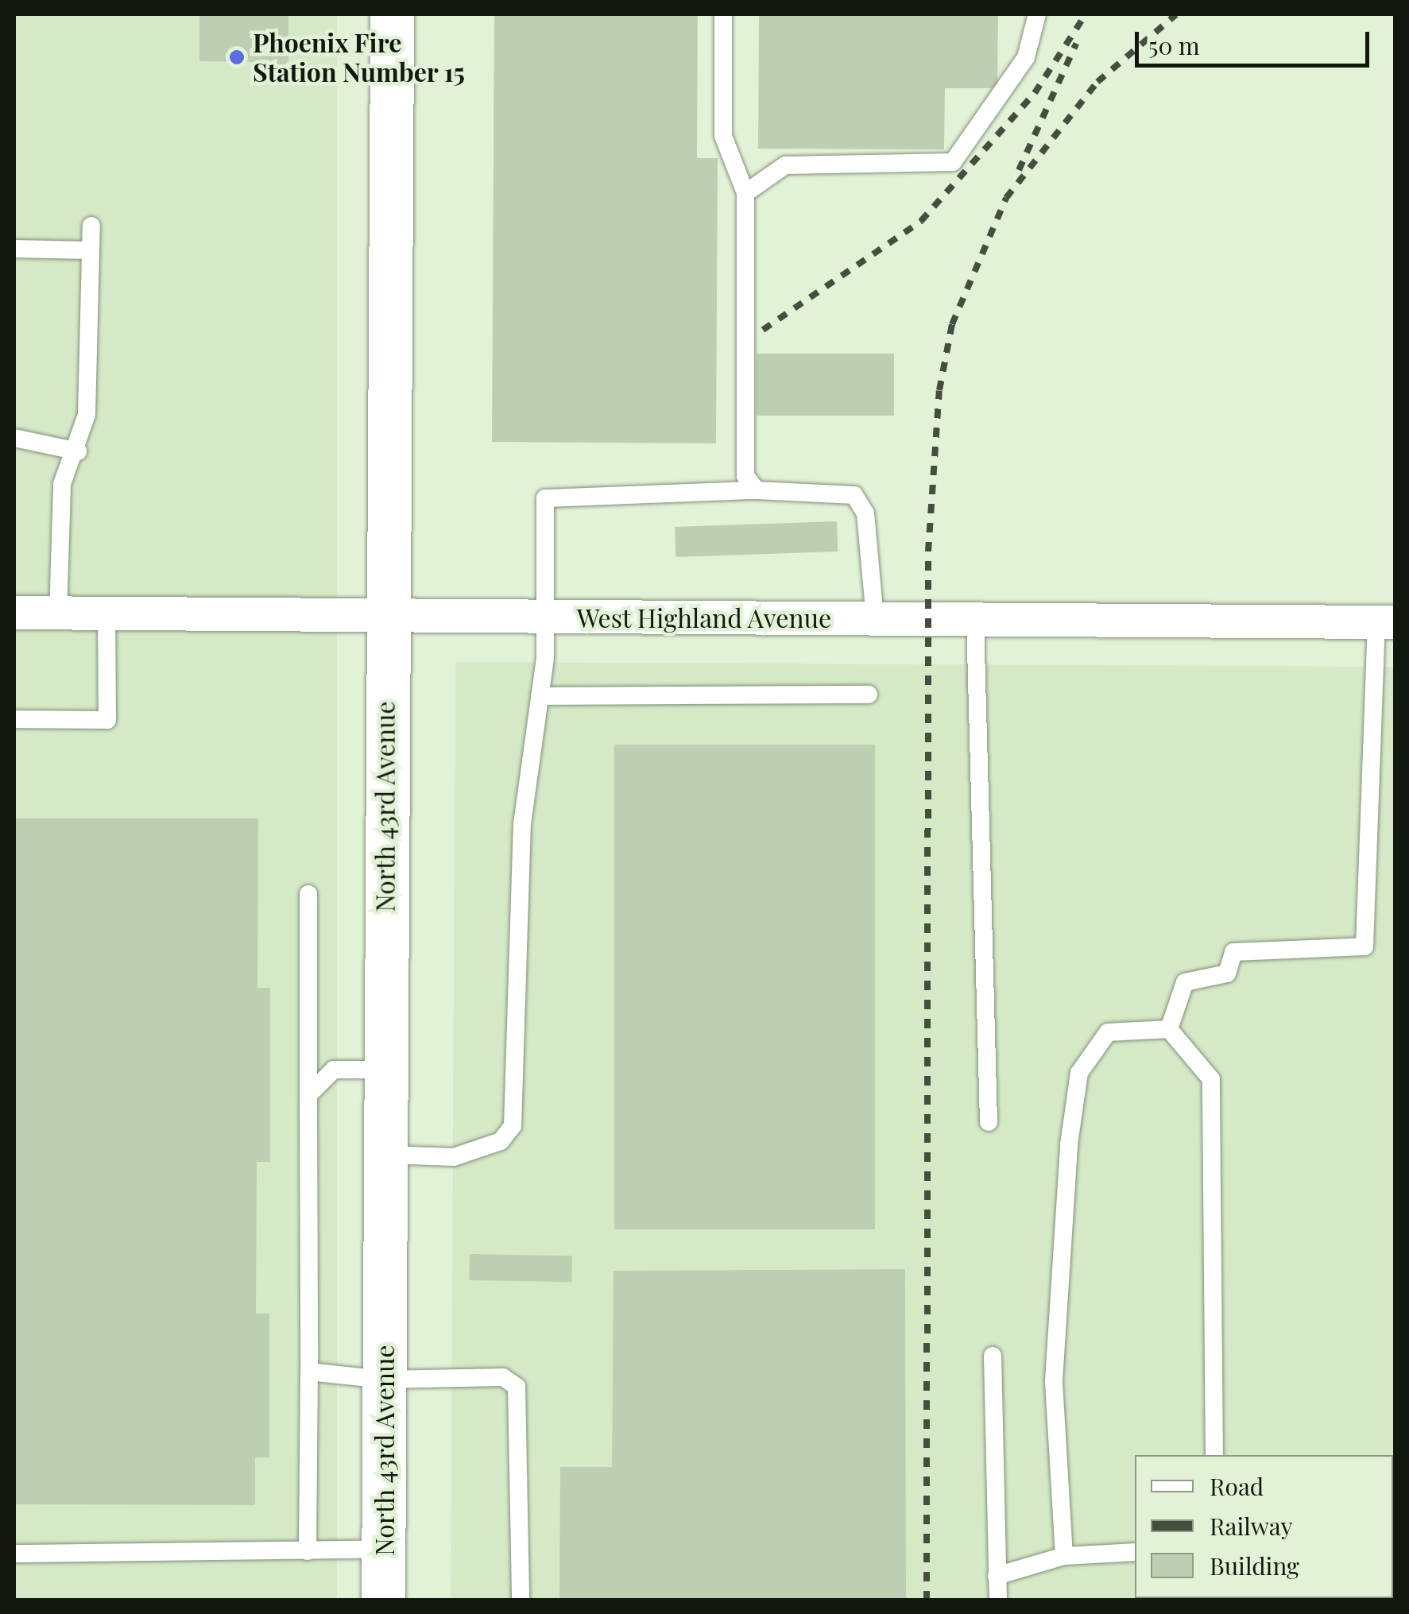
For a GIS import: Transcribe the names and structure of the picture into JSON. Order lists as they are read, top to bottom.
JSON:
{
  "streets": {
    "main road": ["North 43rd Avenue"],
    "street": ["West Highland Avenue"]
  },
  "crossings": [
    ["West Highland Avenue", "North 43rd Avenue"]
  ],
  "places": ["Phoenix Fire Station Number 15"],
  "legend": ["Road", "Railway", "Building"],
  "scale_bar": "50 m"
}
